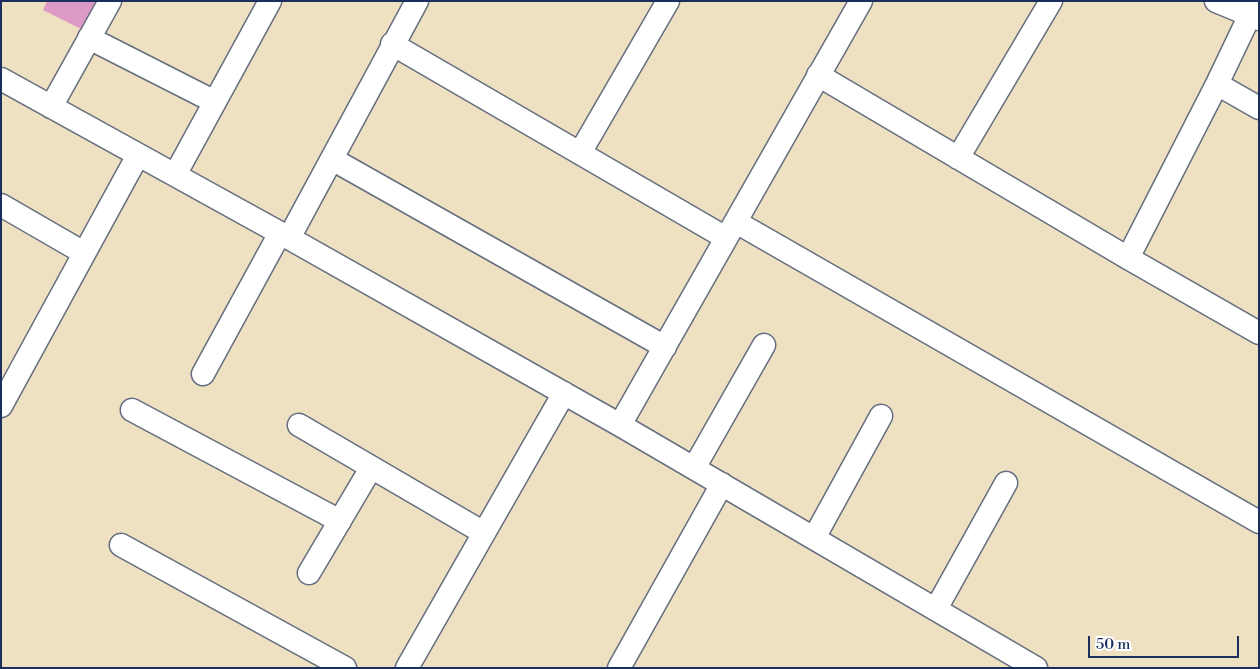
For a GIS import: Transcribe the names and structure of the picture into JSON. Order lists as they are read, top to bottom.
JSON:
{
  "scale_bar": "50 m"
}
